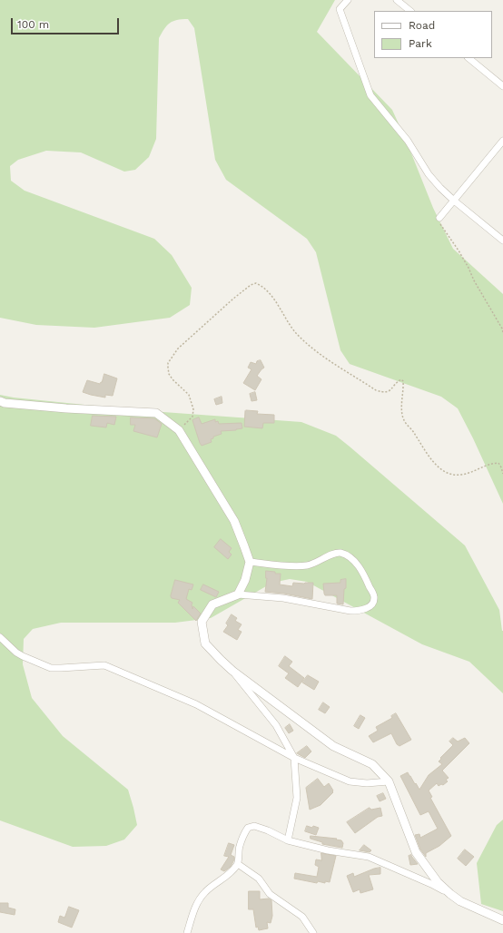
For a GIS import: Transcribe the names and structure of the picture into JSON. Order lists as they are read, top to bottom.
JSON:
{
  "legend": ["Road", "Park"],
  "scale_bar": "100 m"
}
